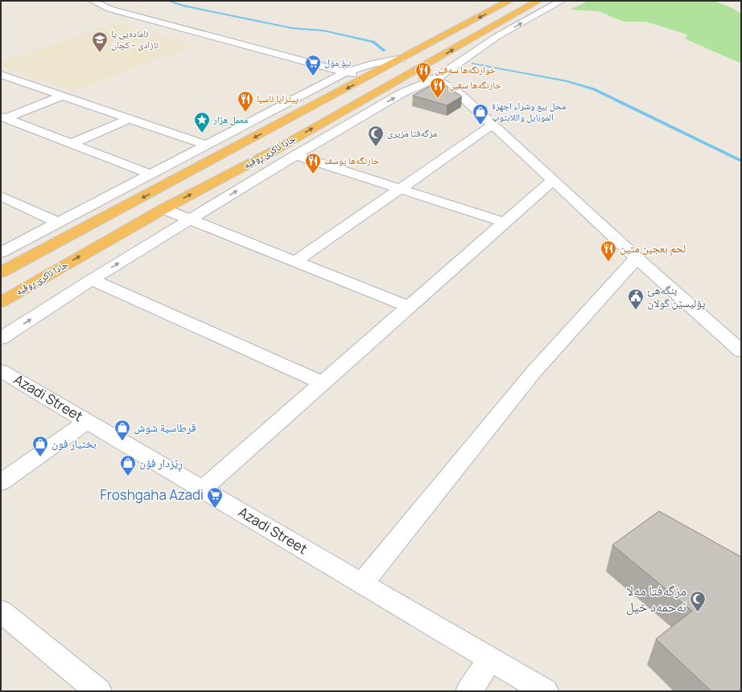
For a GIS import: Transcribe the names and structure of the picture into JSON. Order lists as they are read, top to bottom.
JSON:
{
  "streets": {
    "highway": ["جادا ئاکرێ ڕوڤیە"],
    "street": ["Azadi Street"]
  },
  "places": {
    "school or university": ["ئامادەیی یا ئازادی - کچان"],
    "supermarket": ["نیۆ مۆل", "Froshgaha Azadi"],
    "restaurant": [
      "خوارنگەھا سەفین",
      "خارنگەها سفين",
      "پیتزایا ئاسیا",
      "خارنگەها یوسف",
      "لحم بعجين متين"
    ],
    "shop": [
      "محل بيع وشراء اجهزة الموبايل واللابتوب",
      "قرطاسية شوش",
      "بختيار فون",
      "ڕێزدار فۆن"
    ],
    "place": ["معمل هژار"],
    "mosque": ["مزگەفتا مزیری", "مزگەفتا مەلا ئەحمەد خیل"],
    "public building": ["بنگە‌ھێ پۆلیسێن گولان"]
  }
}
